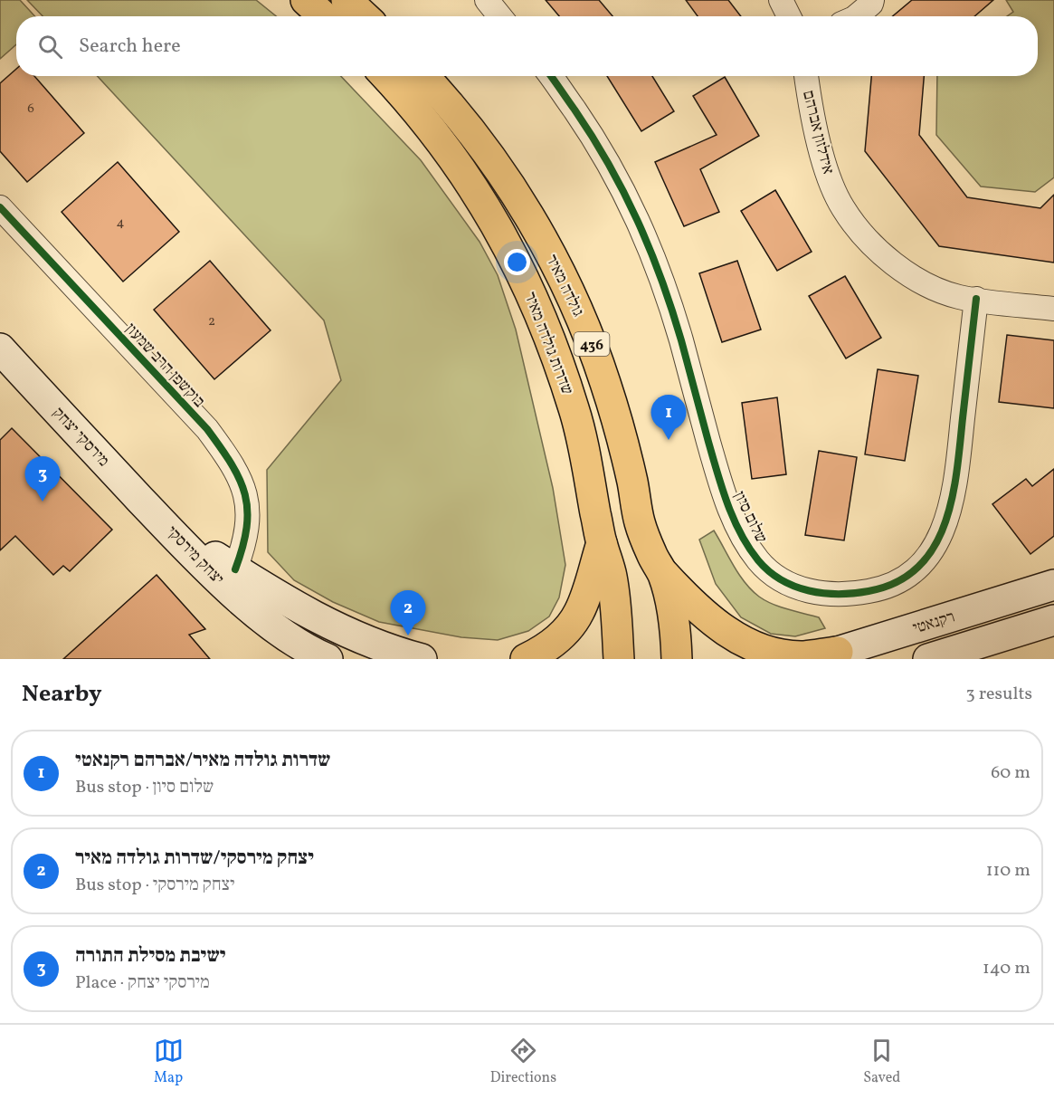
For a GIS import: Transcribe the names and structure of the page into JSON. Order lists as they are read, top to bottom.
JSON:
{
  "streets": {
    "main road": ["גולדה מאיר", "שדרות גולדה מאיר", "436"],
    "street": [
      "אידלזון אברהם",
      "בוקשפן הרב שמעון",
      "מירסקי יצחק",
      "שלום סיון",
      "יצחק מירסקי",
      "רקנאטי"
    ]
  },
  "crossings": [
    ["אידלזון אברהם", "שלום סיון"],
    ["בוקשפן הרב שמעון", "יצחק מירסקי"],
    ["מירסקי יצחק", "יצחק מירסקי"]
  ],
  "house_numbers": ["6", "4", "2"],
  "page": {
    "search": "Search here",
    "pins": ["1", "3", "2"],
    "heading": ["Nearby", "3 results"],
    "list": [
      {
        "mark": "1",
        "name": "שדרות גולדה מאיר/אברהם רקנאטי",
        "note": "Bus stop · שלום סיון",
        "value": "60 m"
      },
      {
        "mark": "2",
        "name": "יצחק מירסקי/שדרות גולדה מאיר",
        "note": "Bus stop · יצחק מירסקי",
        "value": "110 m"
      },
      {
        "mark": "3",
        "name": "ישיבת מסילת התורה",
        "note": "Place · מירסקי יצחק",
        "value": "140 m"
      }
    ],
    "nav": ["Map", "Directions", "Saved"]
  }
}
